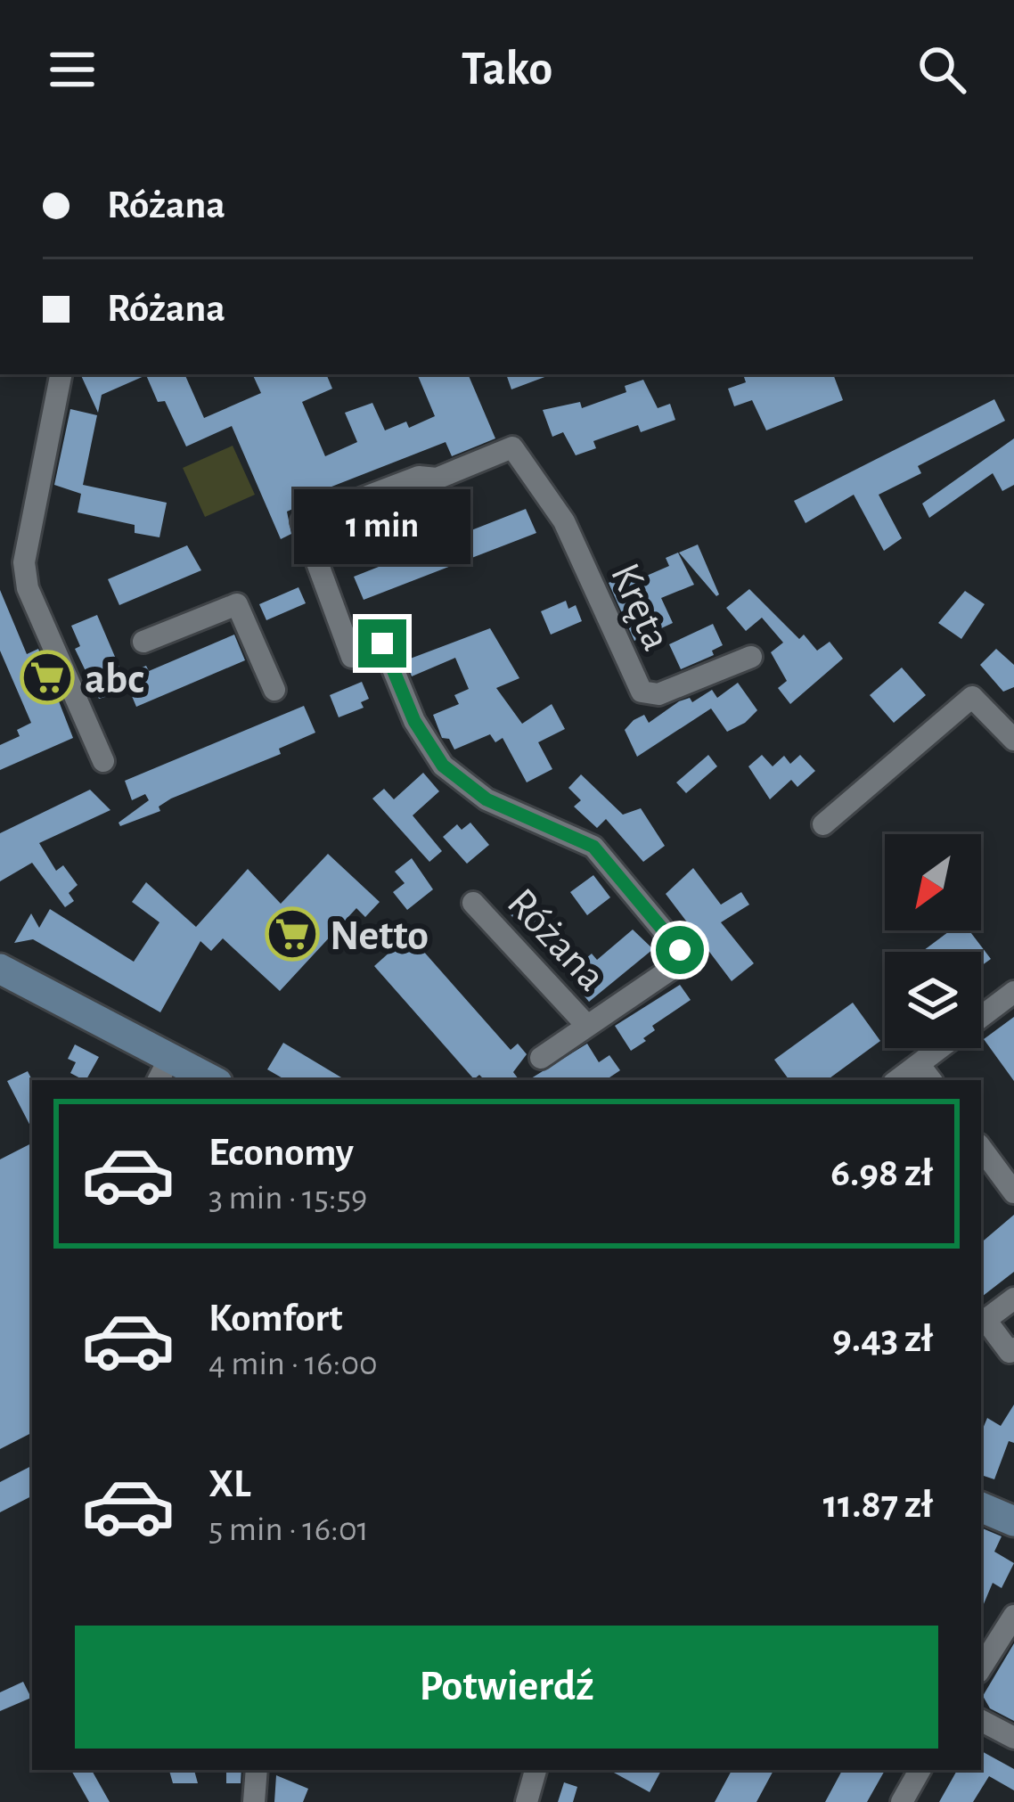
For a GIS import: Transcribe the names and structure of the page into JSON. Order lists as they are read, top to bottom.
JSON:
{
  "streets": {
    "street": ["Kręta", "Różana"]
  },
  "places": {
    "supermarket": ["abc", "Netto"]
  },
  "north": "bottom left",
  "page": {
    "header": "Tako",
    "banner": ["Różana", "Różana"],
    "bubble": "1 min",
    "list": [
      {
        "name": "Economy",
        "note": "3 min · 15:59",
        "value": "6.98 zł"
      },
      {
        "name": "Komfort",
        "note": "4 min · 16:00",
        "value": "9.43 zł"
      },
      {
        "name": "XL",
        "note": "5 min · 16:01",
        "value": "11.87 zł"
      }
    ],
    "buttons": "Potwierdź"
  }
}
